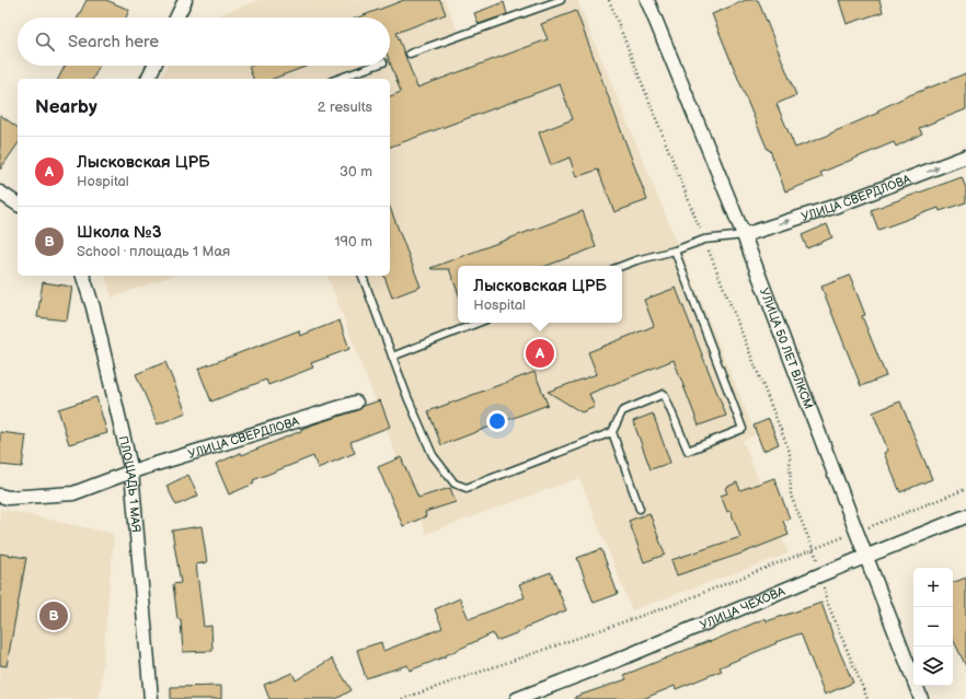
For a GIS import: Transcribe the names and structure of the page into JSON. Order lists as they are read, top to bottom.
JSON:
{
  "streets": {
    "street": [
      "УЛИЦА СВЕРДЛОВА",
      "УЛИЦА 50 ЛЕТ ВЛКСМ",
      "ПЛОЩАДЬ 1 МАЯ",
      "УЛИЦА ЧЕХОВА"
    ]
  },
  "crossings": [
    ["УЛИЦА СВЕРДЛОВА", "УЛИЦА 50 ЛЕТ ВЛКСМ"],
    ["УЛИЦА СВЕРДЛОВА", "ПЛОЩАДЬ 1 МАЯ"],
    ["УЛИЦА 50 ЛЕТ ВЛКСМ", "УЛИЦА ЧЕХОВА"]
  ],
  "one_way": ["УЛИЦА СВЕРДЛОВА"],
  "page": {
    "search": "Search here",
    "heading": ["Nearby", "2 results"],
    "list": [
      {
        "mark": "A",
        "name": "Лысковская ЦРБ",
        "note": "Hospital",
        "value": "30 m"
      },
      {
        "mark": "B",
        "name": "Школа №3",
        "note": "School · площадь 1 Мая",
        "value": "190 m"
      }
    ],
    "popup": ["Лысковская ЦРБ", "Hospital"],
    "pins": ["A", "B"],
    "map_buttons": ["+", "−"]
  }
}
